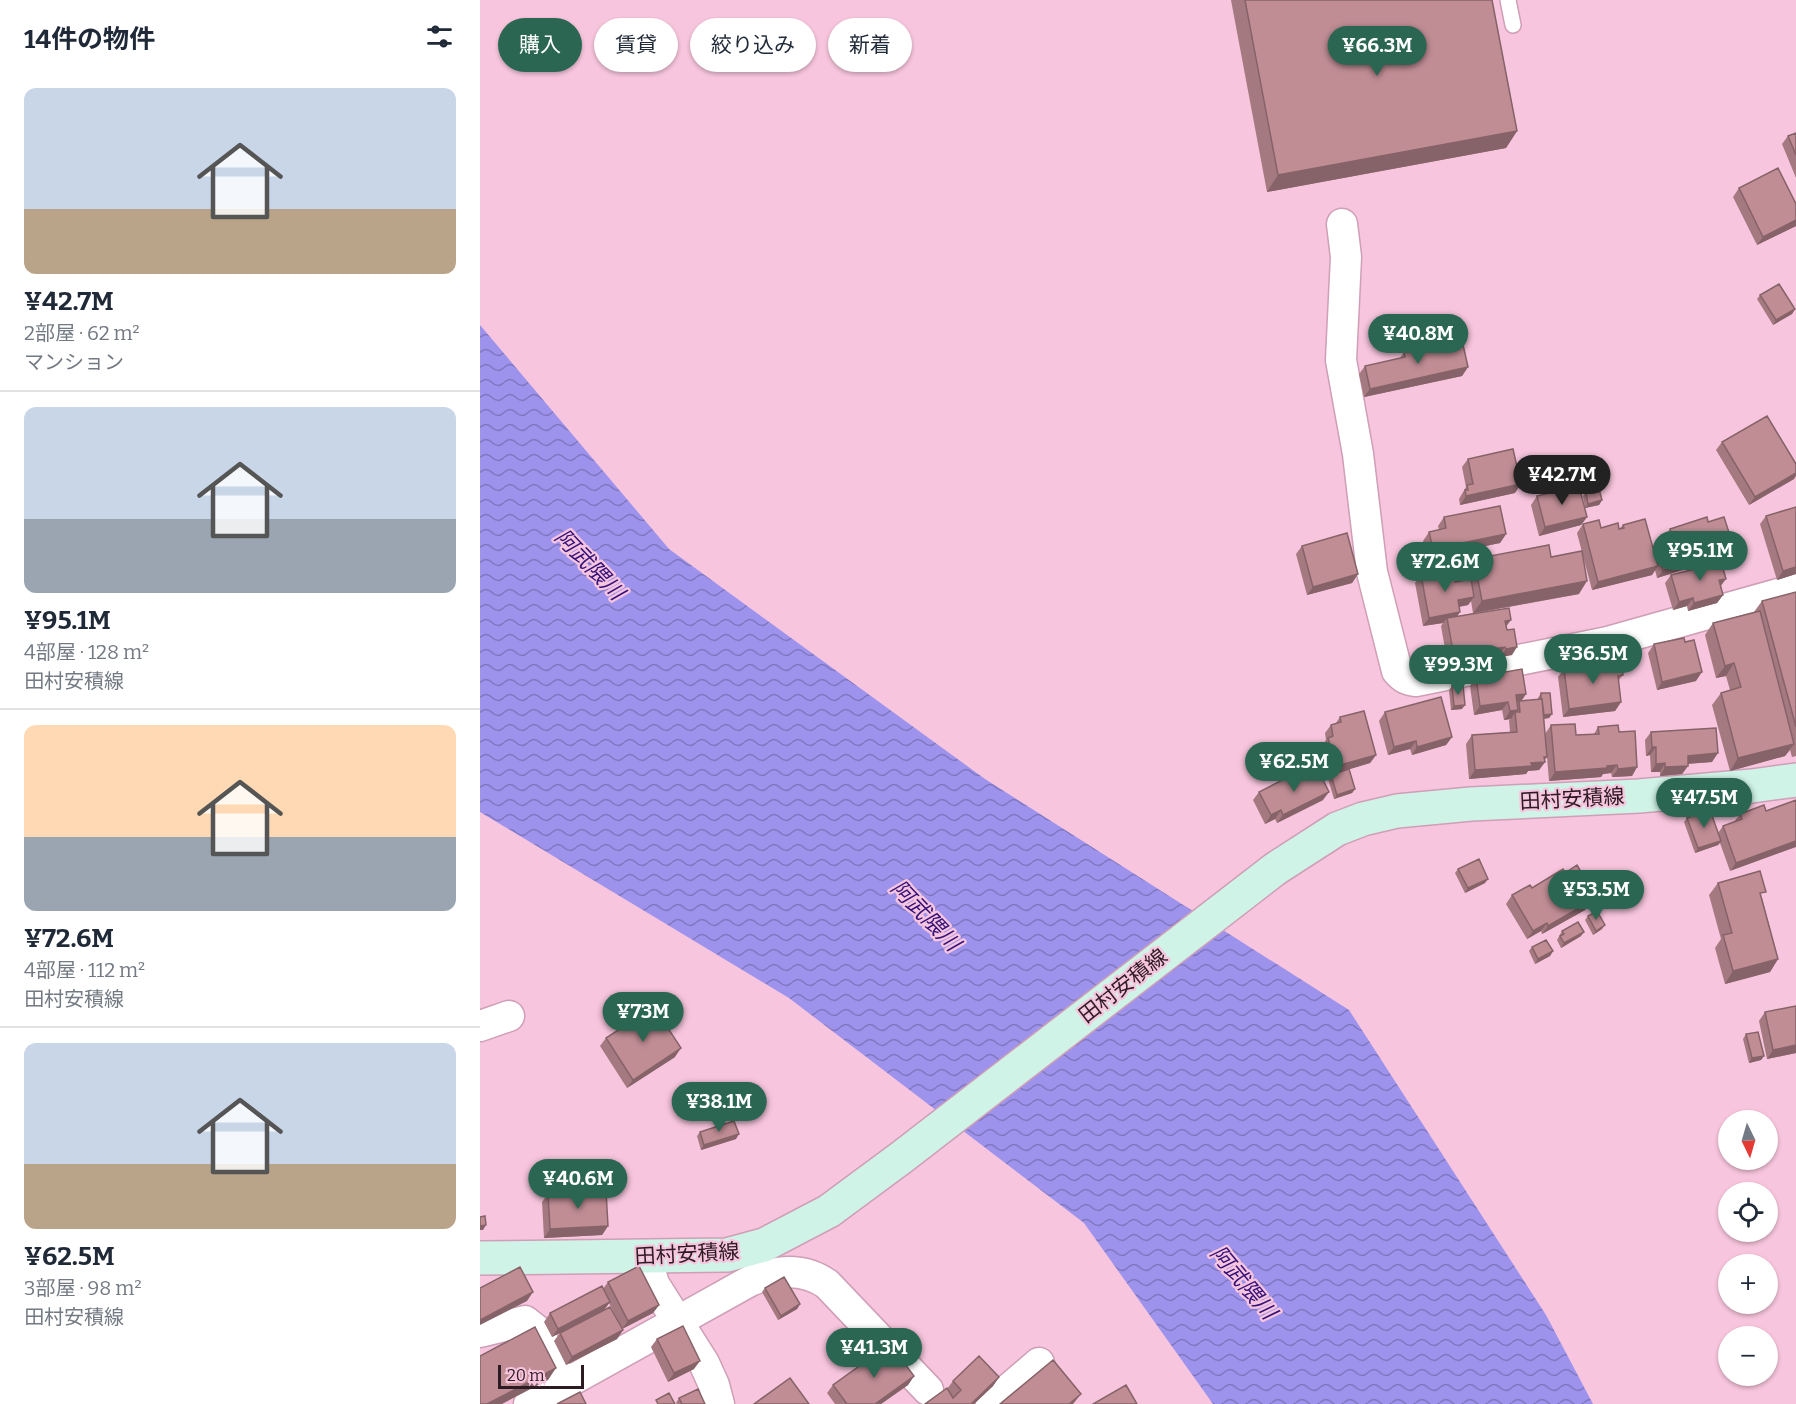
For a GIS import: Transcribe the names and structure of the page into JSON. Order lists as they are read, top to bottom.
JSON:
{
  "streets": {
    "main road": ["田村安積線"]
  },
  "water": ["阿武隈川"],
  "scale_bar": "20 m",
  "north": "bottom",
  "page": {
    "heading": "14件の物件",
    "chip": [
      "購入",
      "賃貸",
      "絞り込み",
      "新着"
    ],
    "price": [
      "¥66.3M",
      "¥40.8M",
      "¥42.7M",
      "¥95.1M",
      "¥72.6M",
      "¥36.5M",
      "¥99.3M",
      "¥62.5M",
      "¥47.5M",
      "¥53.5M",
      "¥73M",
      "¥38.1M",
      "¥40.6M",
      "¥41.3M"
    ],
    "list": [
      {
        "name": "¥42.7M",
        "note": "2部屋 · 62 m² · マンション"
      },
      {
        "name": "¥95.1M",
        "note": "4部屋 · 128 m² · 田村安積線"
      },
      {
        "name": "¥72.6M",
        "note": "4部屋 · 112 m² · 田村安積線"
      },
      {
        "name": "¥62.5M",
        "note": "3部屋 · 98 m² · 田村安積線"
      }
    ],
    "map_buttons": ["+", "−"],
    "scale": "20 m"
  }
}
